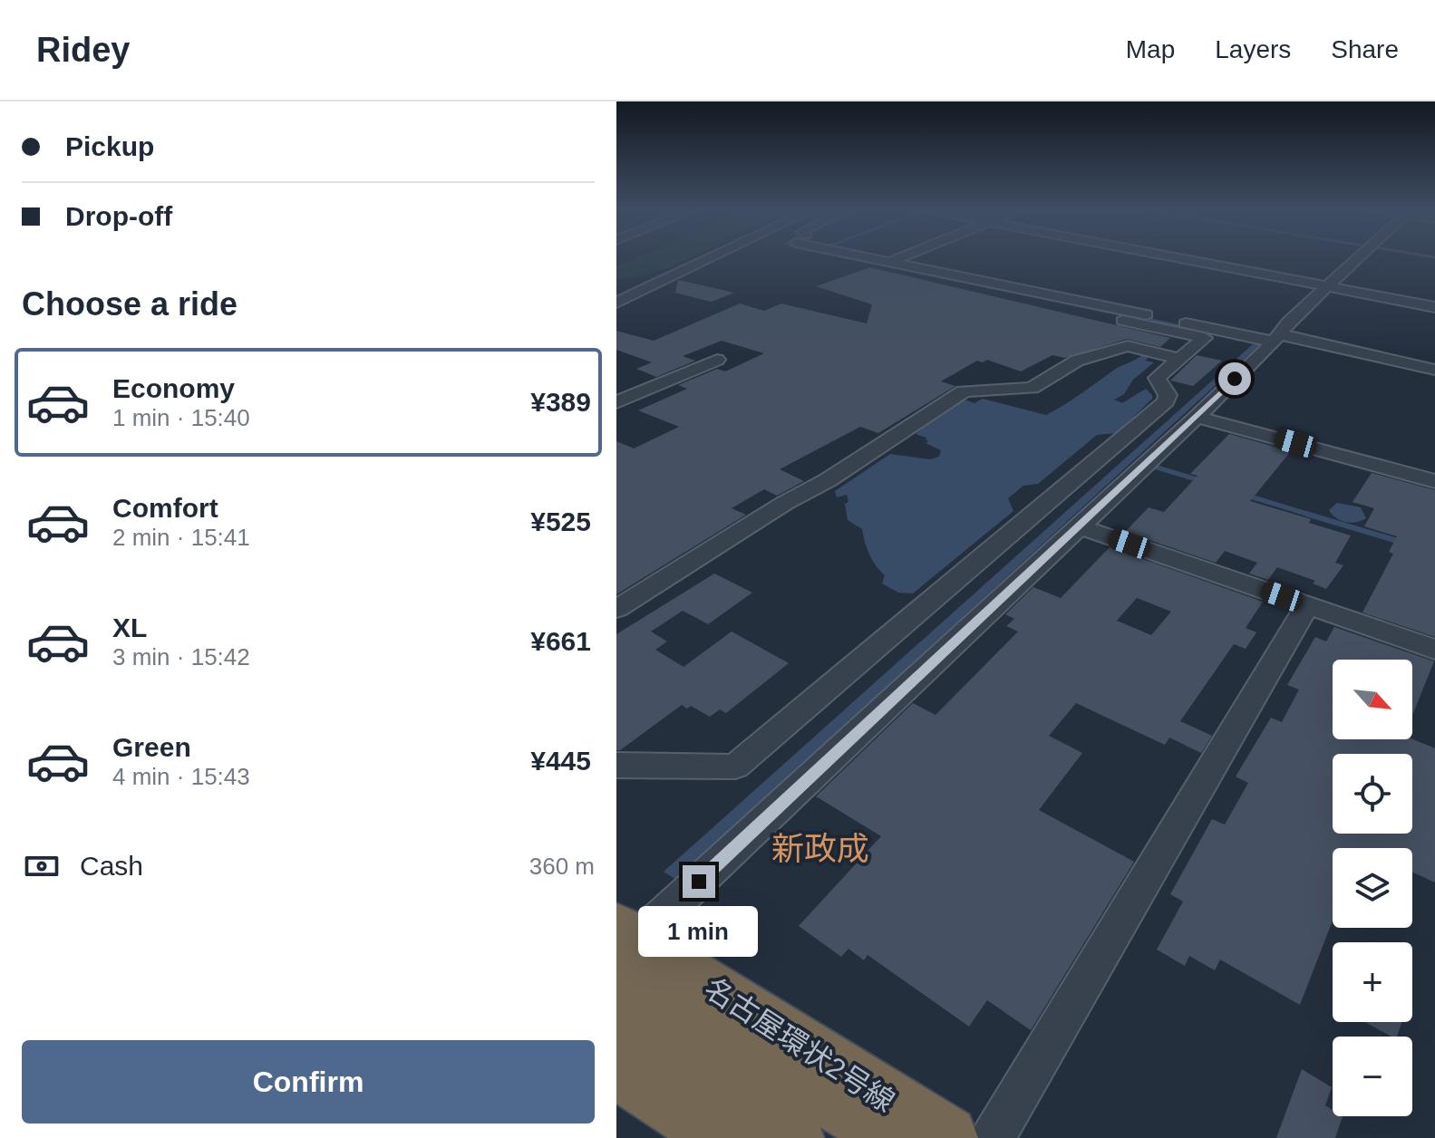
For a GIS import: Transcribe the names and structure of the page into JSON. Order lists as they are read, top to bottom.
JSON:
{
  "streets": {
    "highway": ["名古屋環状2号線"]
  },
  "districts": ["新政成"],
  "north": "bottom right",
  "page": {
    "header": "Ridey",
    "nav": ["Map", "Layers", "Share"],
    "banner": ["Pickup", "Drop-off"],
    "heading": "Choose a ride",
    "list": [
      {
        "name": "Economy",
        "note": "1 min · 15:40",
        "value": "¥389"
      },
      {
        "name": "Comfort",
        "note": "2 min · 15:41",
        "value": "¥525"
      },
      {
        "name": "XL",
        "note": "3 min · 15:42",
        "value": "¥661"
      },
      {
        "name": "Green",
        "note": "4 min · 15:43",
        "value": "¥445"
      }
    ],
    "map_buttons": ["+", "−"],
    "pay": ["Cash", "360 m"],
    "bubble": "1 min",
    "buttons": "Confirm"
  }
}
